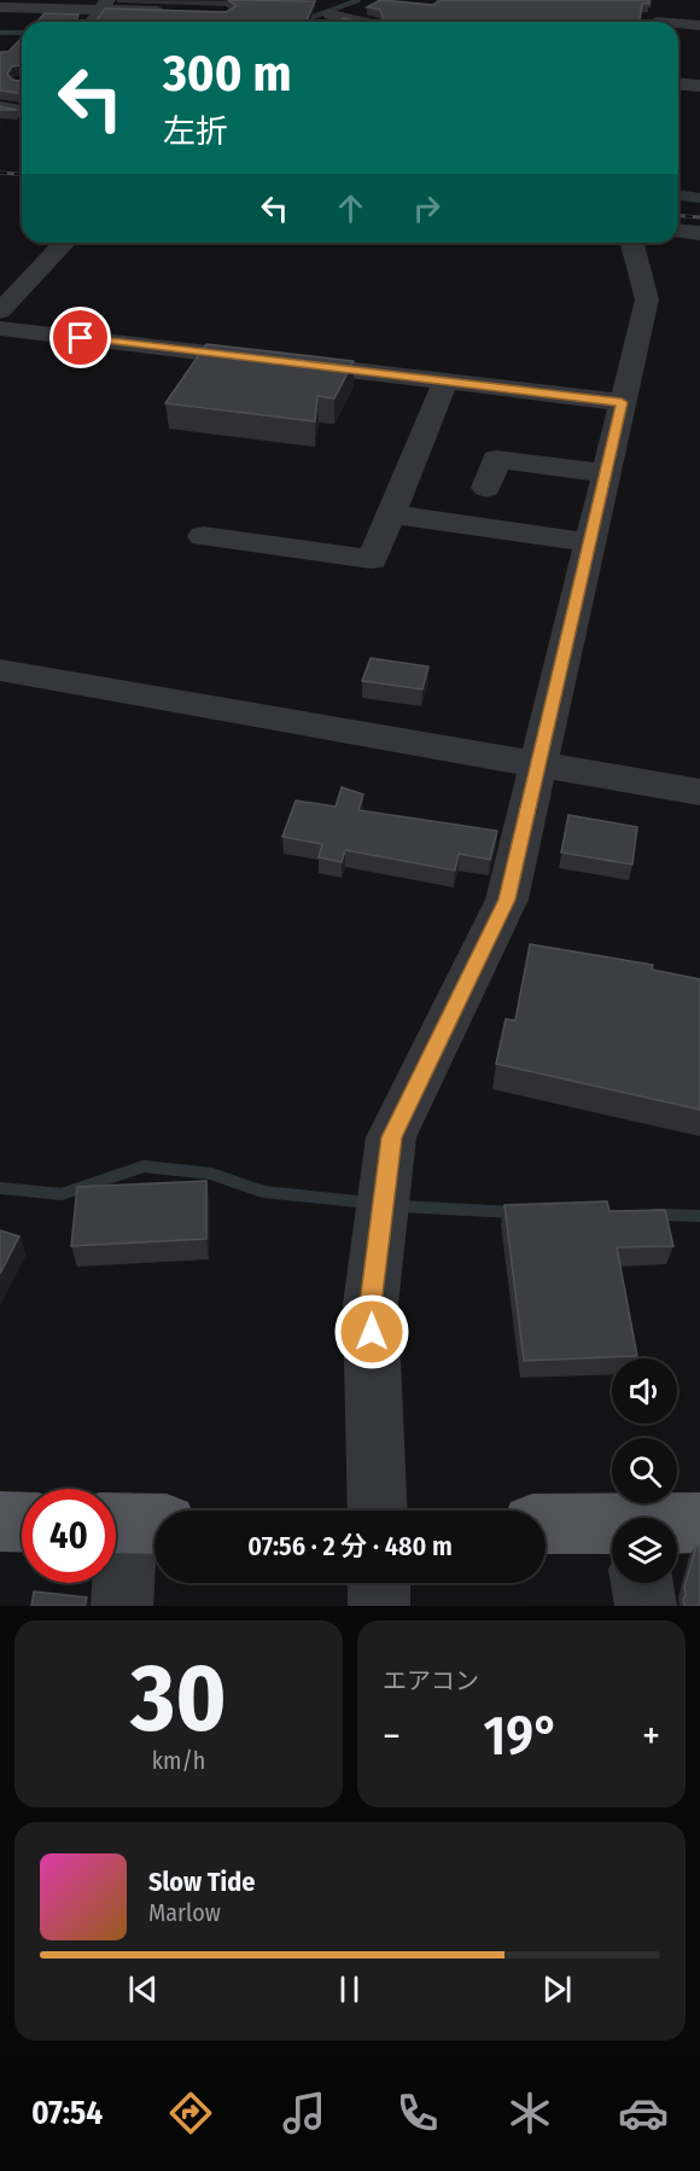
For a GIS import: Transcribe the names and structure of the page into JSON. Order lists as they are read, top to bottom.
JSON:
{
  "page": {
    "turn": ["300 m", "左折"],
    "limit": "40",
    "trip": "07:56 · 2 分 · 480 m",
    "tile": [
      ["30", "km/h"],
      "エアコン"
    ],
    "heat": ["−", "19°", "+"],
    "song": ["Slow Tide", "Marlow"],
    "tabs": "07:54"
  }
}
